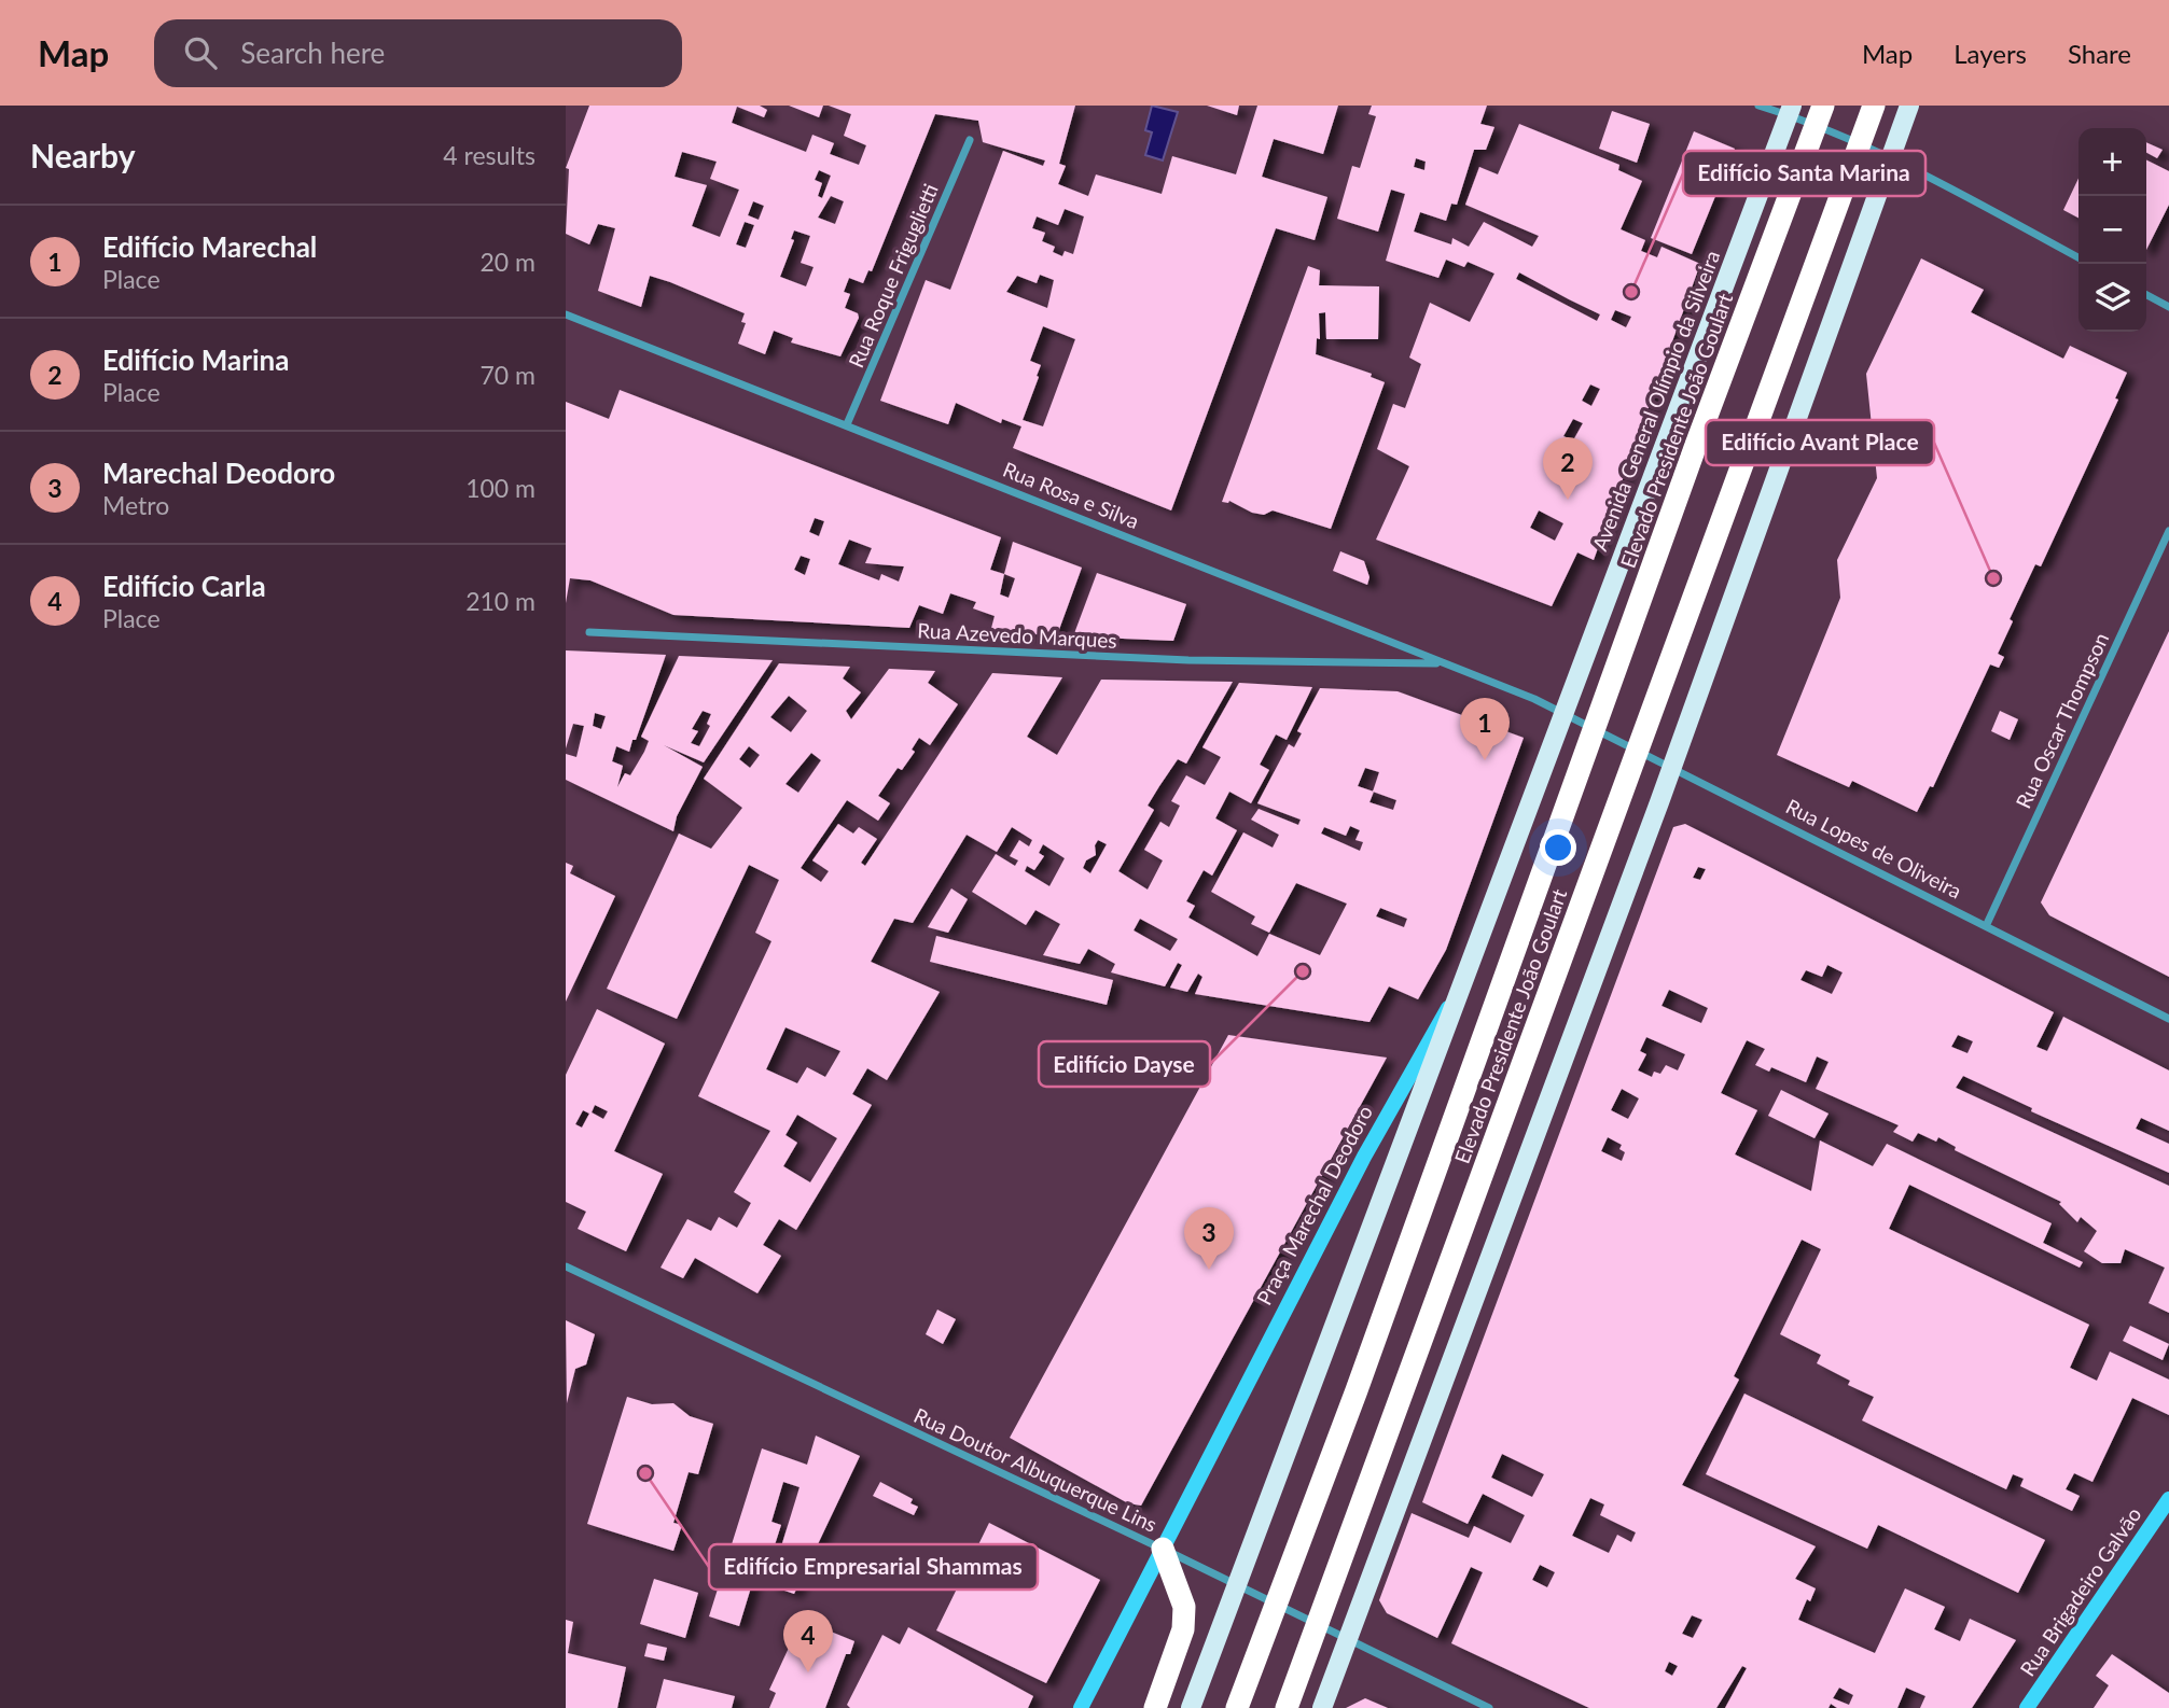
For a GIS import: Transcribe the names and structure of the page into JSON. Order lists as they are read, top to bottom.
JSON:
{
  "streets": {
    "highway": ["Elevado Presidente João Goulart"],
    "main road": ["Avenida General Olímpio da Silveira", "Praça Marechal Deodoro", "Rua Brigadeiro Galvão"],
    "street": [
      "Rua Roque Friguglietti",
      "Rua Rosa e Silva",
      "Rua Azevedo Marques",
      "Rua Oscar Thompson",
      "Rua Lopes de Oliveira",
      "Rua Doutor Albuquerque Lins"
    ]
  },
  "crossings": [
    ["Rua Roque Friguglietti", "Rua Rosa e Silva"],
    ["Avenida General Olímpio da Silveira", "Rua Rosa e Silva"],
    ["Avenida General Olímpio da Silveira", "Rua Lopes de Oliveira"],
    ["Avenida General Olímpio da Silveira", "Praça Marechal Deodoro"],
    ["Rua Rosa e Silva", "Rua Azevedo Marques"],
    ["Rua Rosa e Silva", "Rua Lopes de Oliveira"],
    ["Rua Rosa e Silva", "Praça Marechal Deodoro"],
    ["Rua Oscar Thompson", "Rua Lopes de Oliveira"],
    ["Rua Lopes de Oliveira", "Praça Marechal Deodoro"],
    ["Praça Marechal Deodoro", "Rua Doutor Albuquerque Lins"]
  ],
  "places": [
    "Edifício Santa Marina",
    "Edifício Avant Place",
    "Edifício Dayse",
    "Edifício Empresarial Shammas"
  ],
  "page": {
    "header": "Map",
    "search": "Search here",
    "nav": ["Map", "Layers", "Share"],
    "heading": ["Nearby", "4 results"],
    "map_buttons": ["+", "−"],
    "list": [
      {
        "mark": "1",
        "name": "Edifício Marechal",
        "note": "Place",
        "value": "20 m"
      },
      {
        "mark": "2",
        "name": "Edifício Marina",
        "note": "Place",
        "value": "70 m"
      },
      {
        "mark": "3",
        "name": "Marechal Deodoro",
        "note": "Metro",
        "value": "100 m"
      },
      {
        "mark": "4",
        "name": "Edifício Carla",
        "note": "Place",
        "value": "210 m"
      }
    ],
    "pins": [
      "2",
      "1",
      "3",
      "4"
    ]
  }
}
